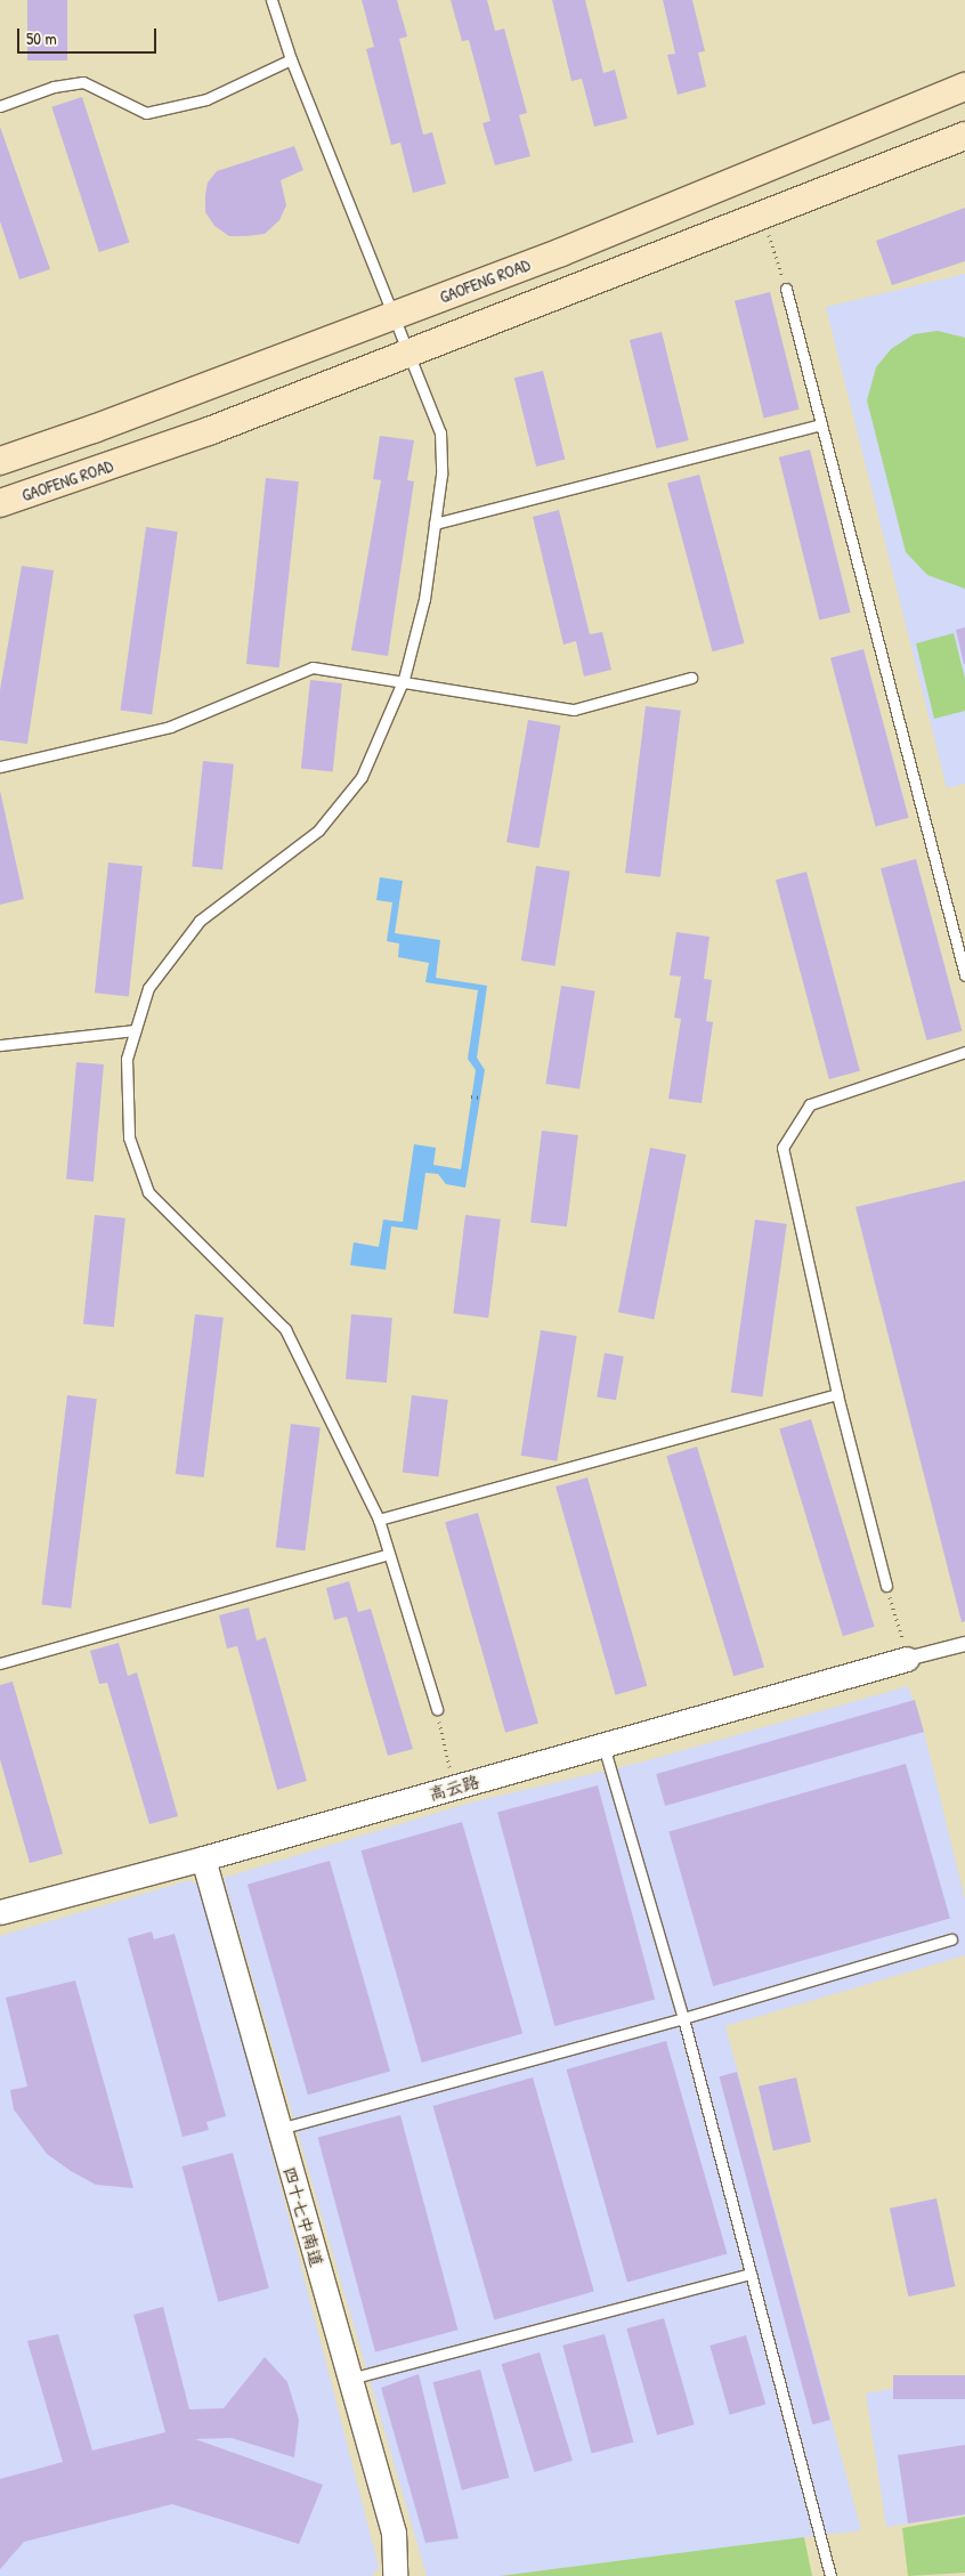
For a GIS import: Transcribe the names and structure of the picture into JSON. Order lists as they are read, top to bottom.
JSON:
{
  "streets": {
    "main road": ["GAOFENG ROAD"],
    "street": ["高云路", "四十七中南道"]
  },
  "crossings": [
    ["高云路", "四十七中南道"]
  ],
  "scale_bar": "50 m"
}
